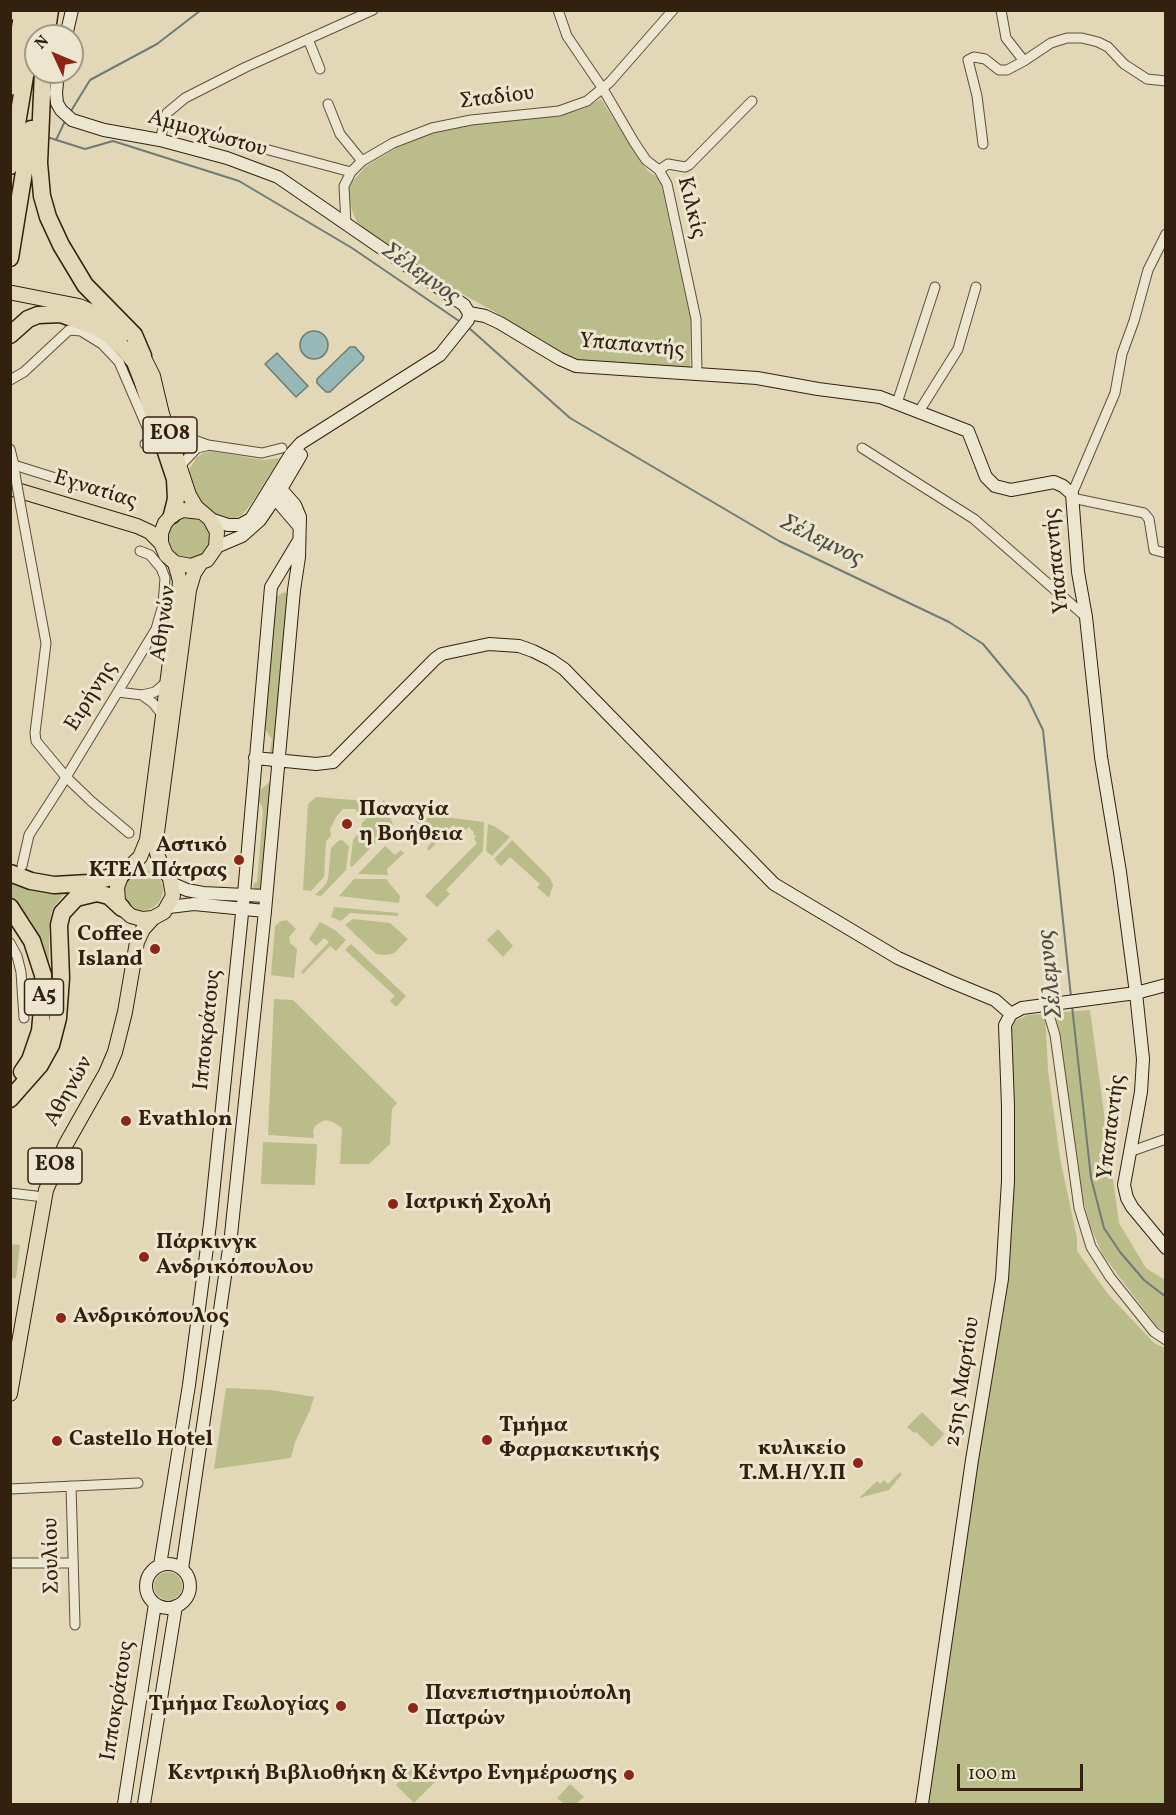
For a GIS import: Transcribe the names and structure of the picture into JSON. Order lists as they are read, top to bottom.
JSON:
{
  "streets": {
    "highway": ["Α5"],
    "main road": ["ΕΟ8", "Εγνατίας", "Αθηνών"],
    "street": [
      "Σταδίου",
      "Αμμοχώστου",
      "Κιλκίς",
      "Υπαπαντής",
      "Ειρήνης",
      "Ιπποκράτους",
      "25ης Μαρτίου",
      "Σουλίου"
    ]
  },
  "crossings": [
    ["Σταδίου", "Κιλκίς"],
    ["Αμμοχώστου", "Υπαπαντής"],
    ["Κιλκίς", "Υπαπαντής"],
    ["ΕΟ8", "Εγνατίας"],
    ["ΕΟ8", "Αθηνών"],
    ["Εγνατίας", "Αθηνών"]
  ],
  "water": ["Σέλεμνος"],
  "places": [
    "Παναγία η Βοήθεια",
    "Αστικό ΚΤΕΛ Πάτρας",
    "Coffee Island",
    "Evathlon",
    "Ιατρική Σχολή",
    "Πάρκινγκ Ανδρικόπουλου",
    "Ανδρικόπουλος",
    "Τμήμα Φαρμακευτικής",
    "Castello Hotel",
    "κυλικείο Τ.M.Η/Υ.Π",
    "Τμήμα Γεωλογίας",
    "Πανεπιστημιούπολη Πατρών",
    "Κεντρική Βιβλιοθήκη & Κέντρο Ενημέρωσης"
  ],
  "scale_bar": "100 m",
  "north": "top left"
}
